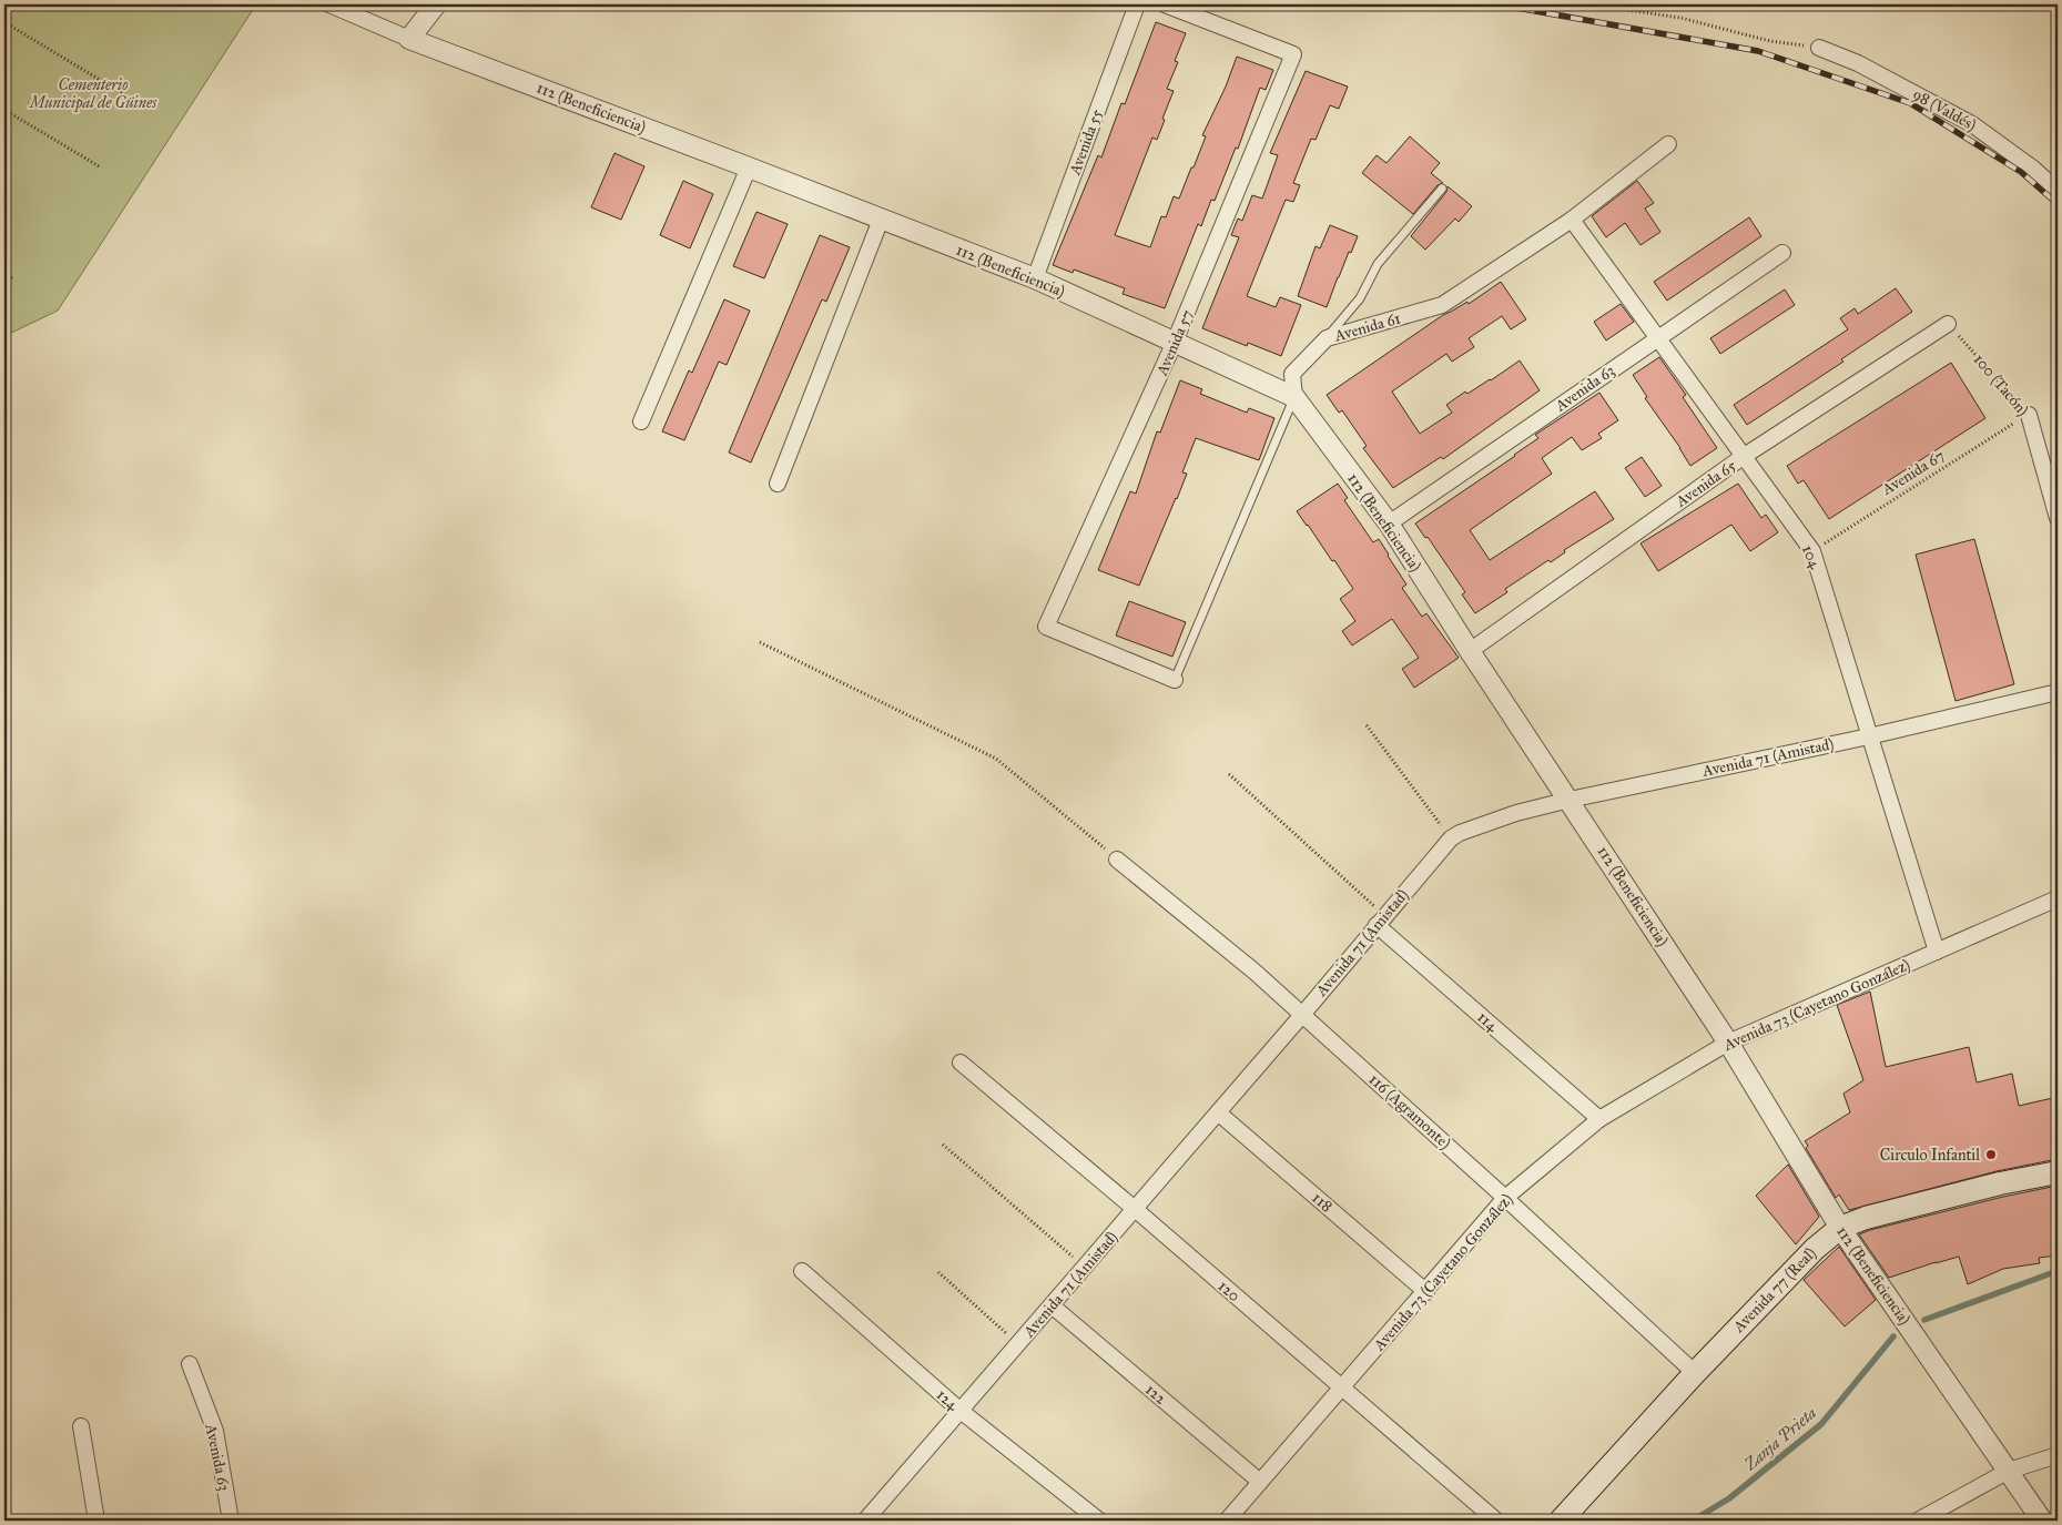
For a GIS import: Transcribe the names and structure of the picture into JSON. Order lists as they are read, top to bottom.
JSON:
{
  "streets": {
    "main road": ["Avenida 77 (Real)"],
    "street": [
      "112 (Beneficiencia)",
      "98 (Valdés)",
      "Avenida 55",
      "Avenida 61",
      "Avenida 57",
      "100 (Tacón)",
      "Avenida 63",
      "Avenida 65",
      "104",
      "Avenida 71 (Amistad)",
      "Avenida 73 (Cayetano González)",
      "114",
      "116 (Agramonte)",
      "118",
      "120",
      "122",
      "124"
    ],
    "path": ["Avenida 67"]
  },
  "crossings": [
    ["112 (Beneficiencia)", "Avenida 55"],
    ["112 (Beneficiencia)", "Avenida 61"],
    ["112 (Beneficiencia)", "Avenida 57"],
    ["112 (Beneficiencia)", "Avenida 63"],
    ["112 (Beneficiencia)", "Avenida 65"],
    ["112 (Beneficiencia)", "Avenida 71 (Amistad)"],
    ["112 (Beneficiencia)", "Avenida 73 (Cayetano González)"],
    ["112 (Beneficiencia)", "Avenida 77 (Real)"],
    ["Avenida 61", "Avenida 57"],
    ["Avenida 61", "104"],
    ["100 (Tacón)", "Avenida 67"],
    ["100 (Tacón)", "Avenida 65"],
    ["Avenida 63", "104"],
    ["Avenida 67", "104"],
    ["Avenida 65", "104"],
    ["104", "Avenida 71 (Amistad)"],
    ["104", "Avenida 73 (Cayetano González)"],
    ["Avenida 71 (Amistad)", "114"],
    ["Avenida 71 (Amistad)", "116 (Agramonte)"],
    ["Avenida 71 (Amistad)", "118"],
    ["Avenida 71 (Amistad)", "120"],
    ["Avenida 71 (Amistad)", "122"],
    ["Avenida 71 (Amistad)", "124"],
    ["Avenida 73 (Cayetano González)", "114"],
    ["Avenida 73 (Cayetano González)", "116 (Agramonte)"],
    ["Avenida 73 (Cayetano González)", "118"],
    ["Avenida 73 (Cayetano González)", "120"],
    ["Avenida 73 (Cayetano González)", "122"],
    ["116 (Agramonte)", "Avenida 77 (Real)"]
  ],
  "water": ["Zanja Prieta"],
  "parks": ["Cementerio Municipal de Güines"],
  "places": ["Circulo Infantil"]
}
